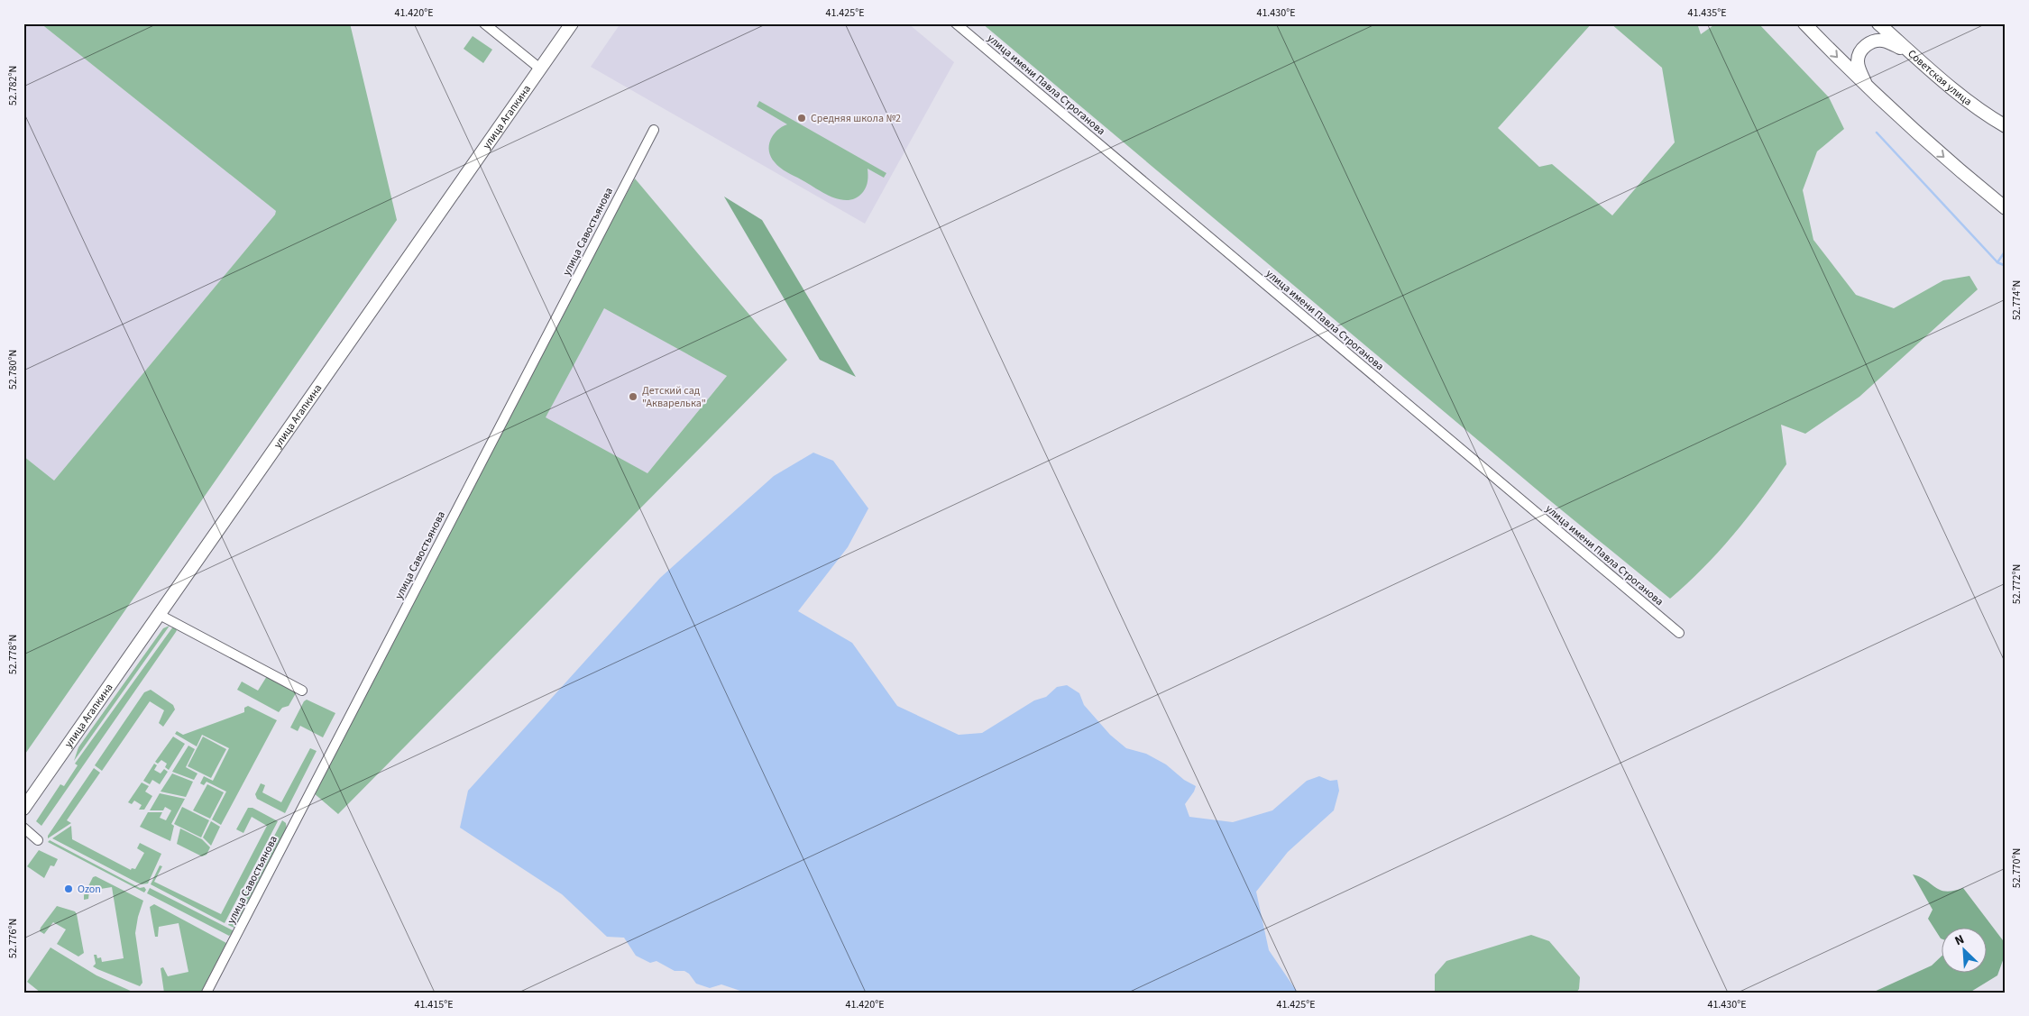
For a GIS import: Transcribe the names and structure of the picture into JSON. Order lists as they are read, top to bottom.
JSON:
{
  "streets": {
    "main road": ["Советская улица", "улица Агапкина"],
    "street": ["улица имени Павла Строганова", "улица Савостьянова"]
  },
  "places": ["Средняя школа №2", "Детский сад \"Акварелька\"", "Ozon"],
  "north": "top left",
  "coordinates": [
    "41.420°E",
    "41.425°E",
    "41.430°E",
    "41.435°E",
    "52.782°N",
    "52.774°N",
    "52.780°N",
    "52.772°N",
    "52.778°N",
    "52.770°N",
    "52.776°N",
    "41.415°E"
  ]
}
